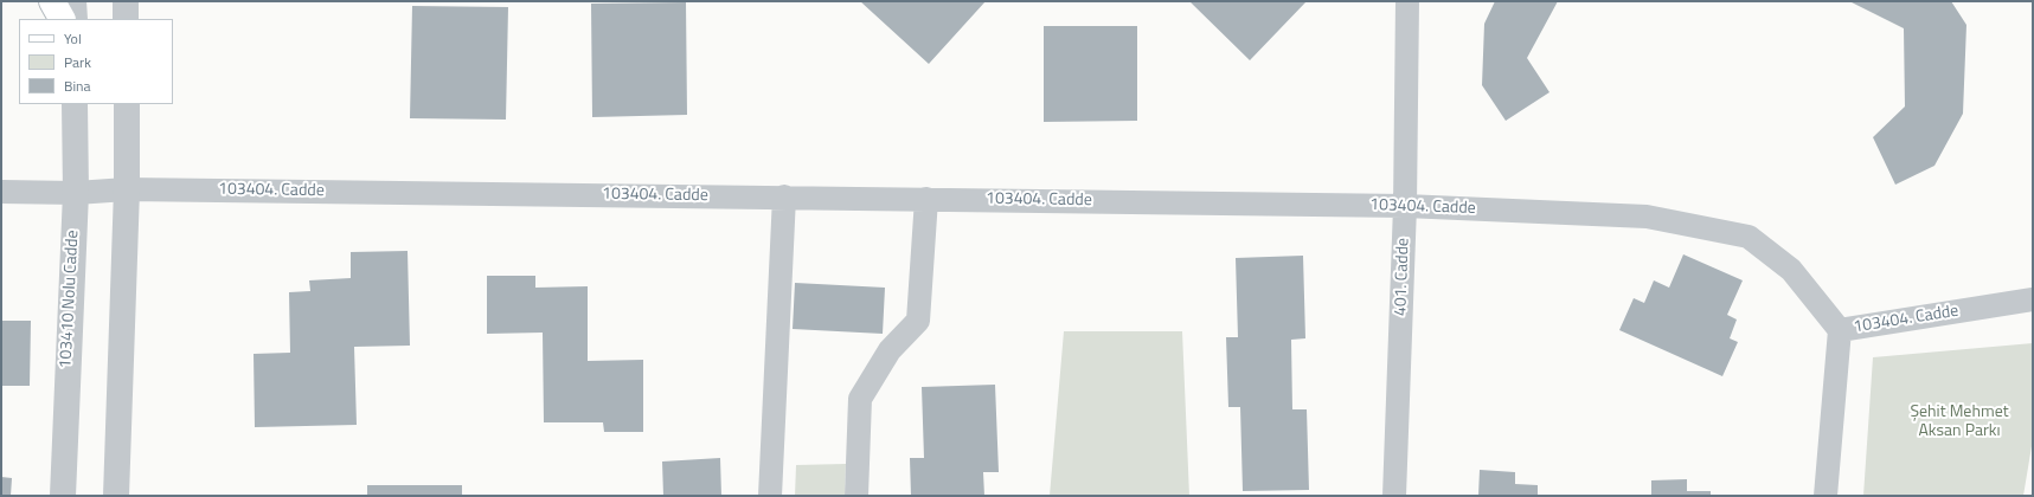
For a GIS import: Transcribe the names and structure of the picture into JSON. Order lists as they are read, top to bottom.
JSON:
{
  "streets": {
    "street": ["103404. Cadde", "401. Cadde", "103410 Nolu Cadde"]
  },
  "crossings": [
    ["103404. Cadde", "401. Cadde"],
    ["103404. Cadde", "103410 Nolu Cadde"]
  ],
  "parks": ["Şehit Mehmet Aksan Parkı"],
  "legend": ["Yol", "Park", "Bina"]
}
